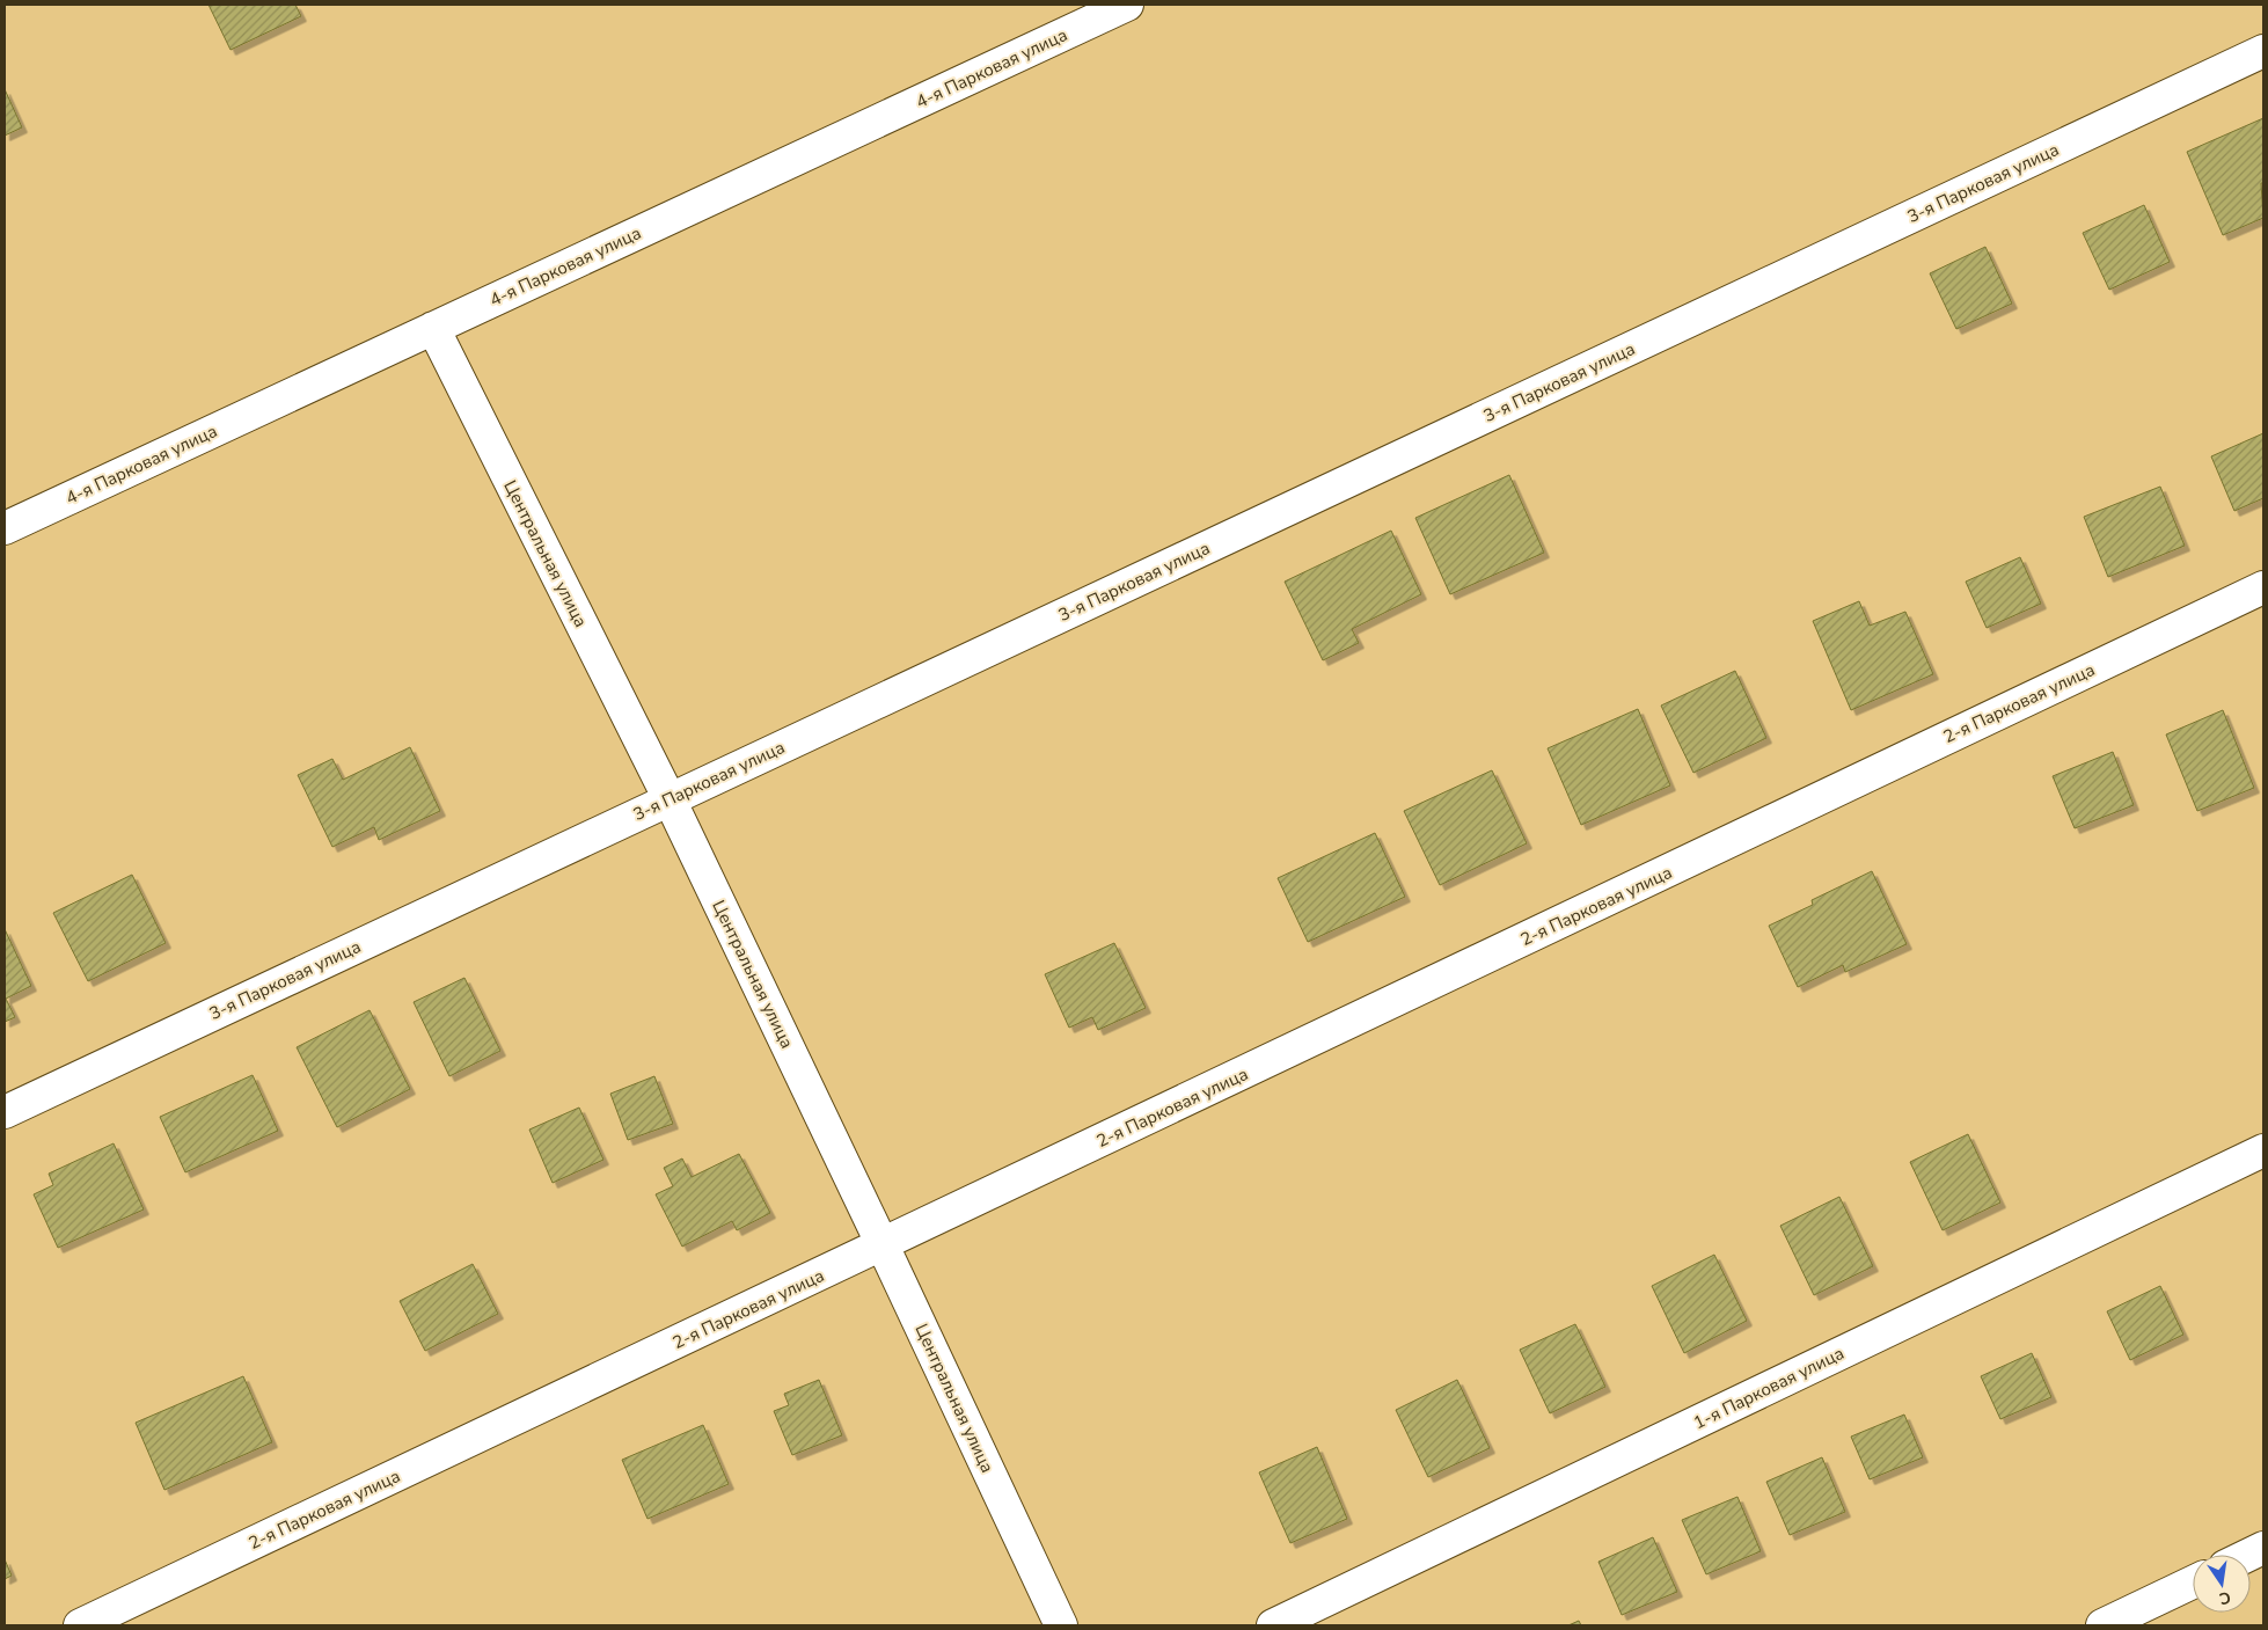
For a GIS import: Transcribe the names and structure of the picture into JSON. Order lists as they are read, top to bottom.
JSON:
{
  "streets": {
    "street": [
      "4-я Парковая улица",
      "3-я Парковая улица",
      "Центральная улица",
      "2-я Парковая улица",
      "1-я Парковая улица"
    ]
  },
  "crossings": [
    ["4-я Парковая улица", "Центральная улица"],
    ["3-я Парковая улица", "Центральная улица"],
    ["Центральная улица", "2-я Парковая улица"]
  ],
  "north": "bottom"
}
